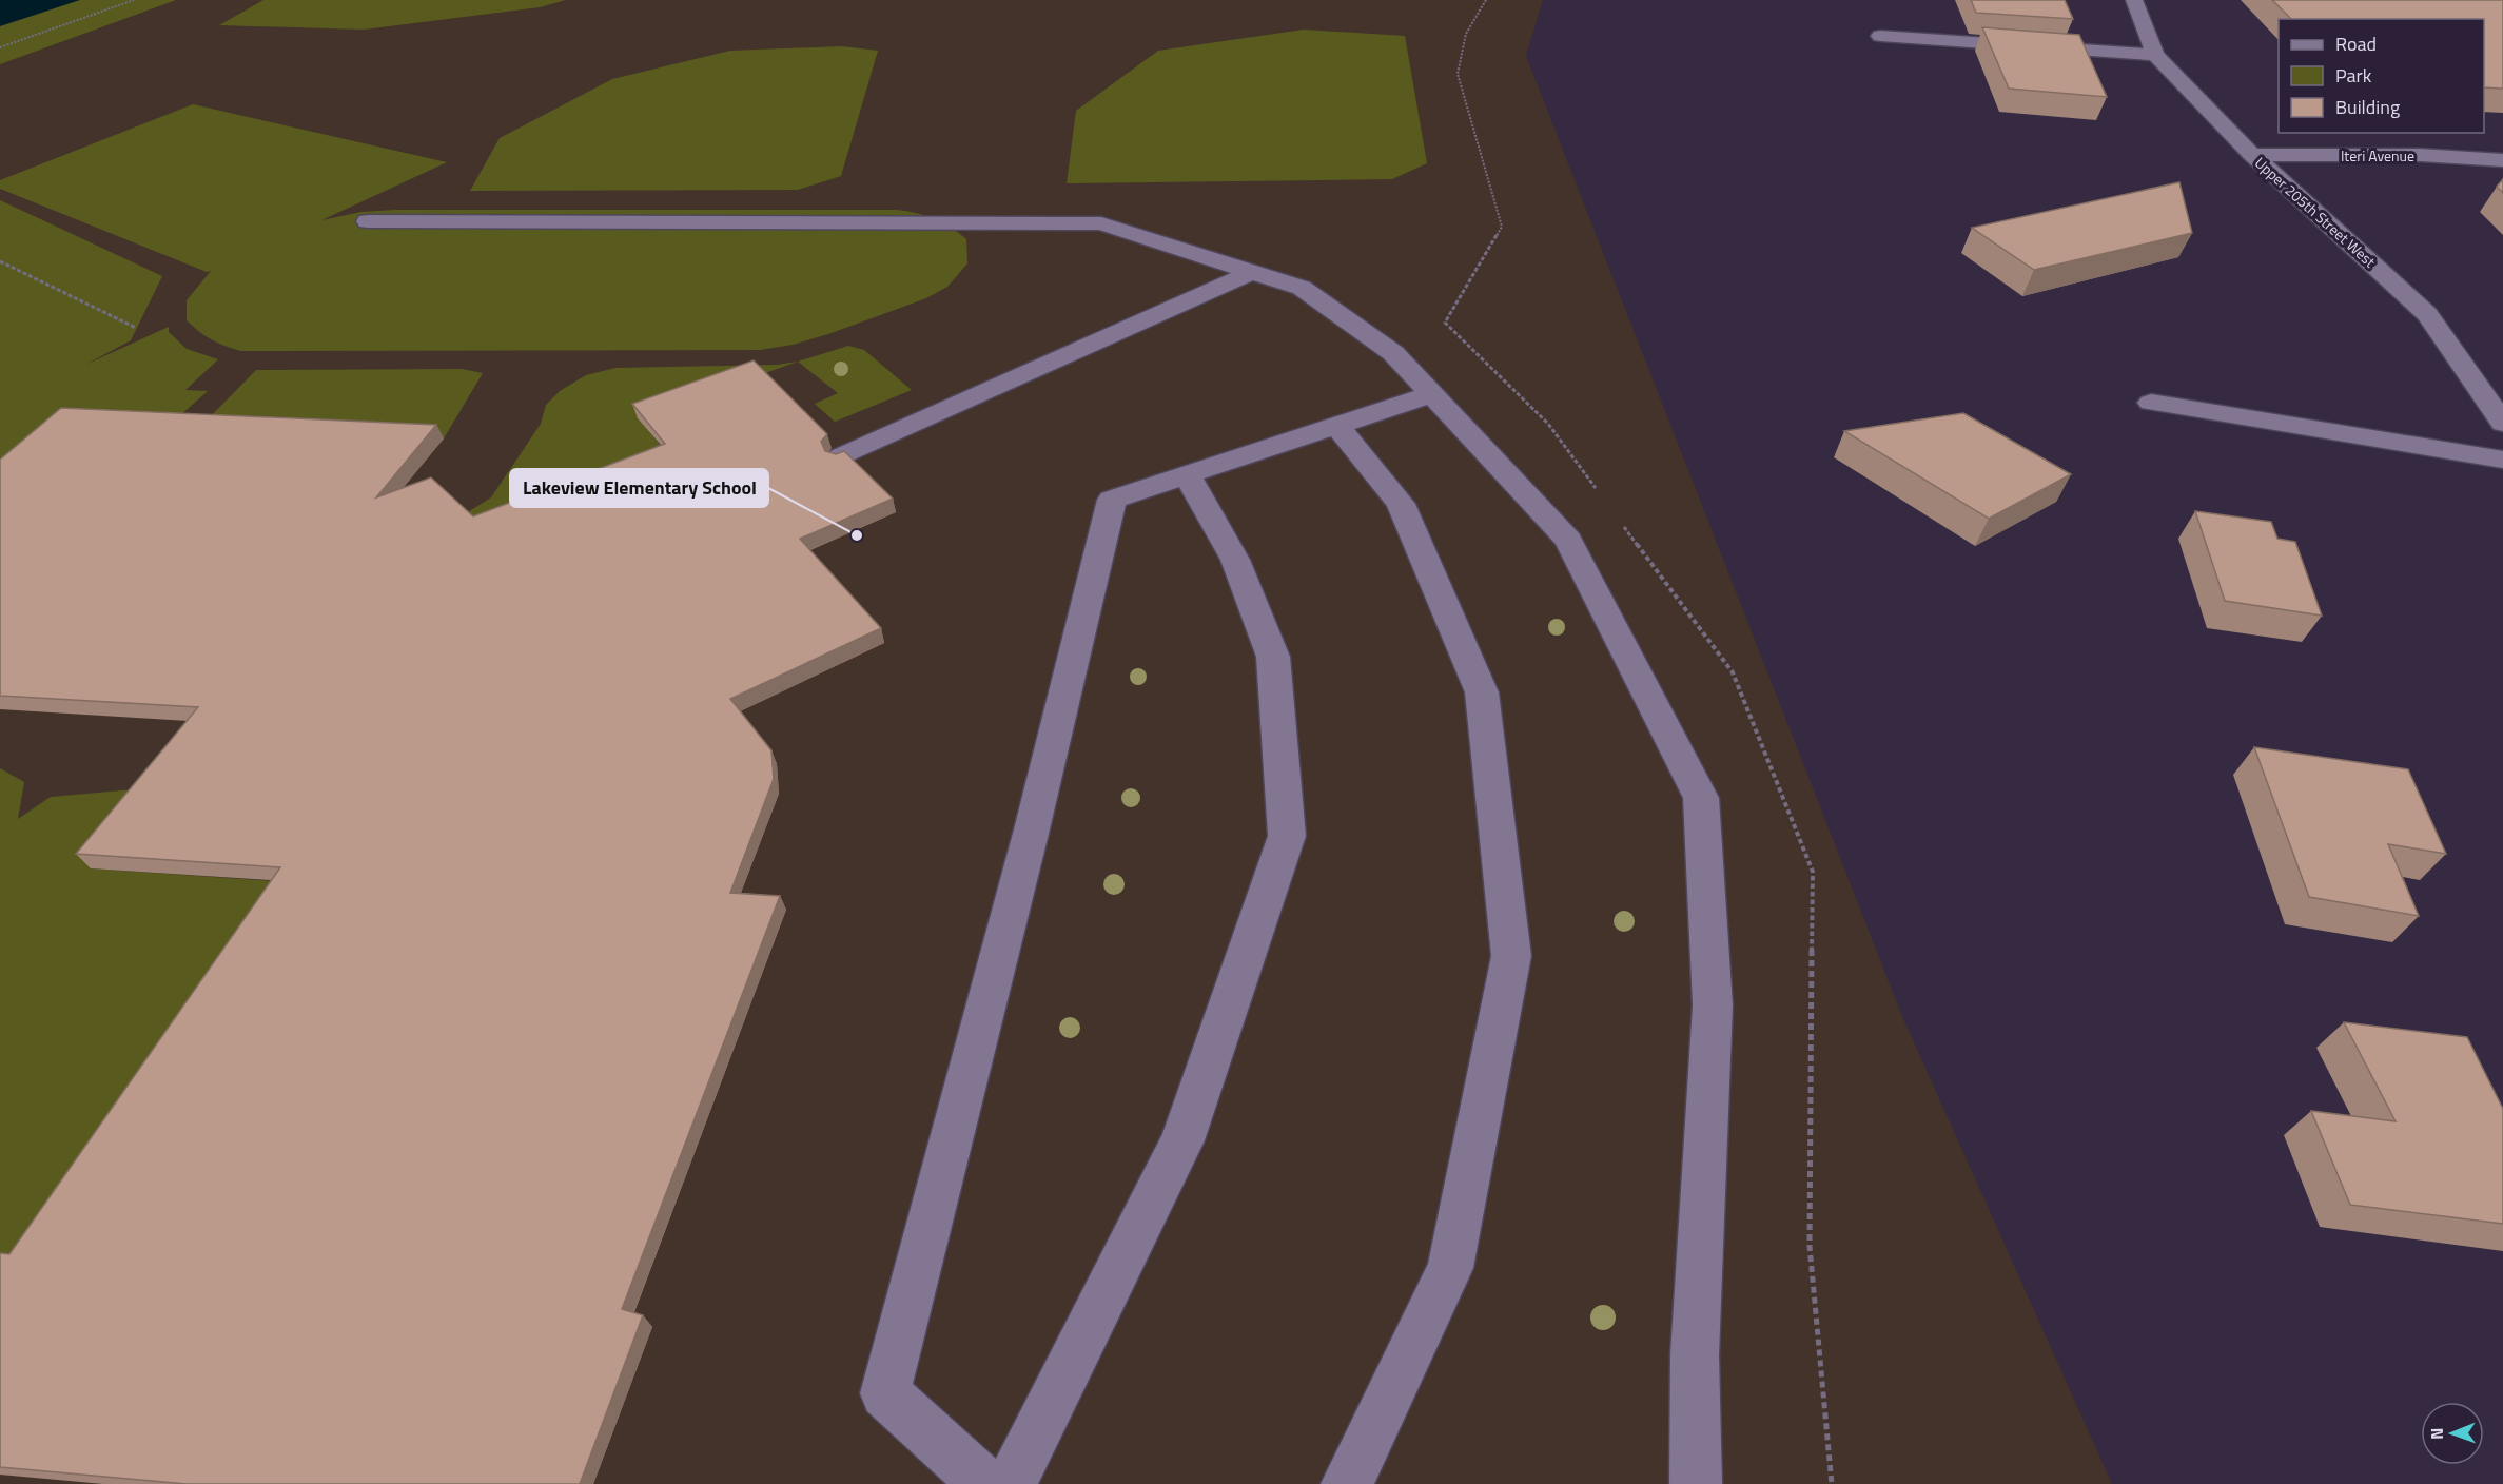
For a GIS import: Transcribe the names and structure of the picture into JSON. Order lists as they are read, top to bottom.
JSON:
{
  "streets": {
    "street": ["Iteri Avenue", "Upper 205th Street West"]
  },
  "crossings": [
    ["Iteri Avenue", "Upper 205th Street West"]
  ],
  "places": ["Lakeview Elementary School"],
  "legend": ["Road", "Park", "Building"],
  "north": "left"
}
